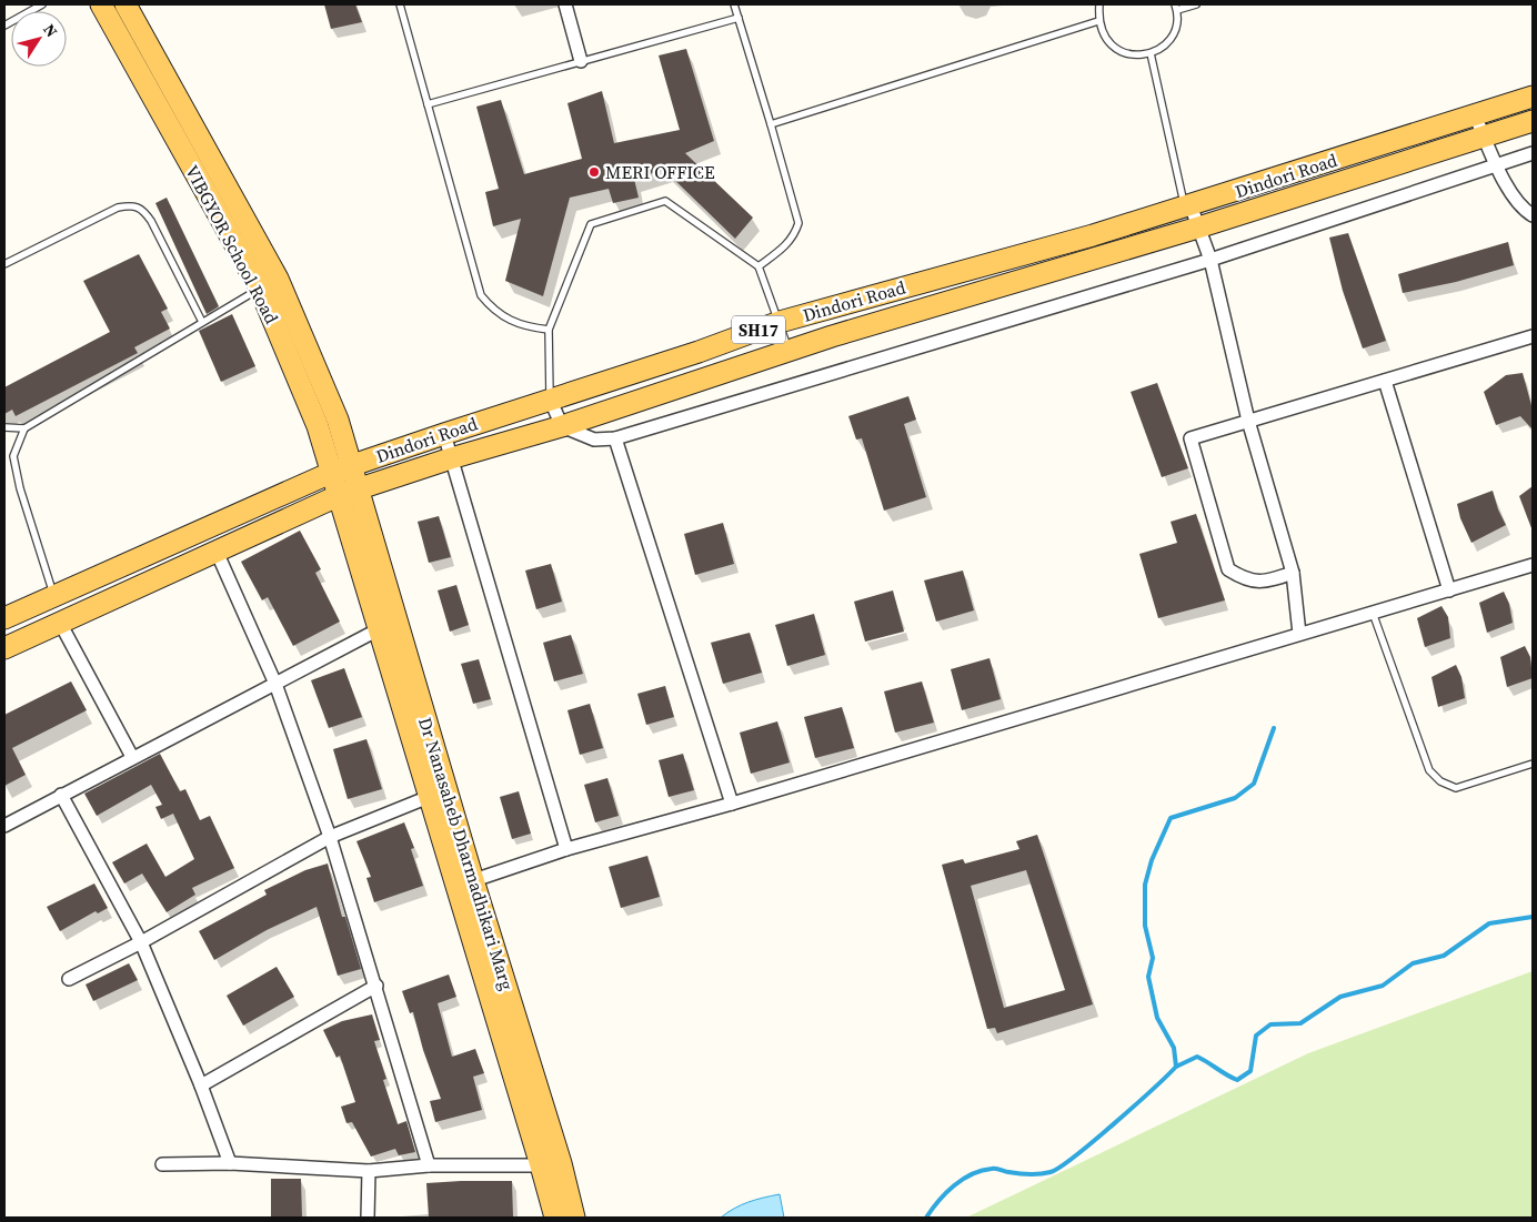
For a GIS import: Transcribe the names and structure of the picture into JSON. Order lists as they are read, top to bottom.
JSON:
{
  "streets": {
    "main road": [
      "Dindori Road",
      "VIBGYOR School Road",
      "SH17",
      "Dr Nanasaheb Dharmadhikari Marg"
    ]
  },
  "crossings": [
    ["Dindori Road", "VIBGYOR School Road"],
    ["VIBGYOR School Road", "Dr Nanasaheb Dharmadhikari Marg"]
  ],
  "places": ["MERI OFFICE"],
  "north": "top right"
}
